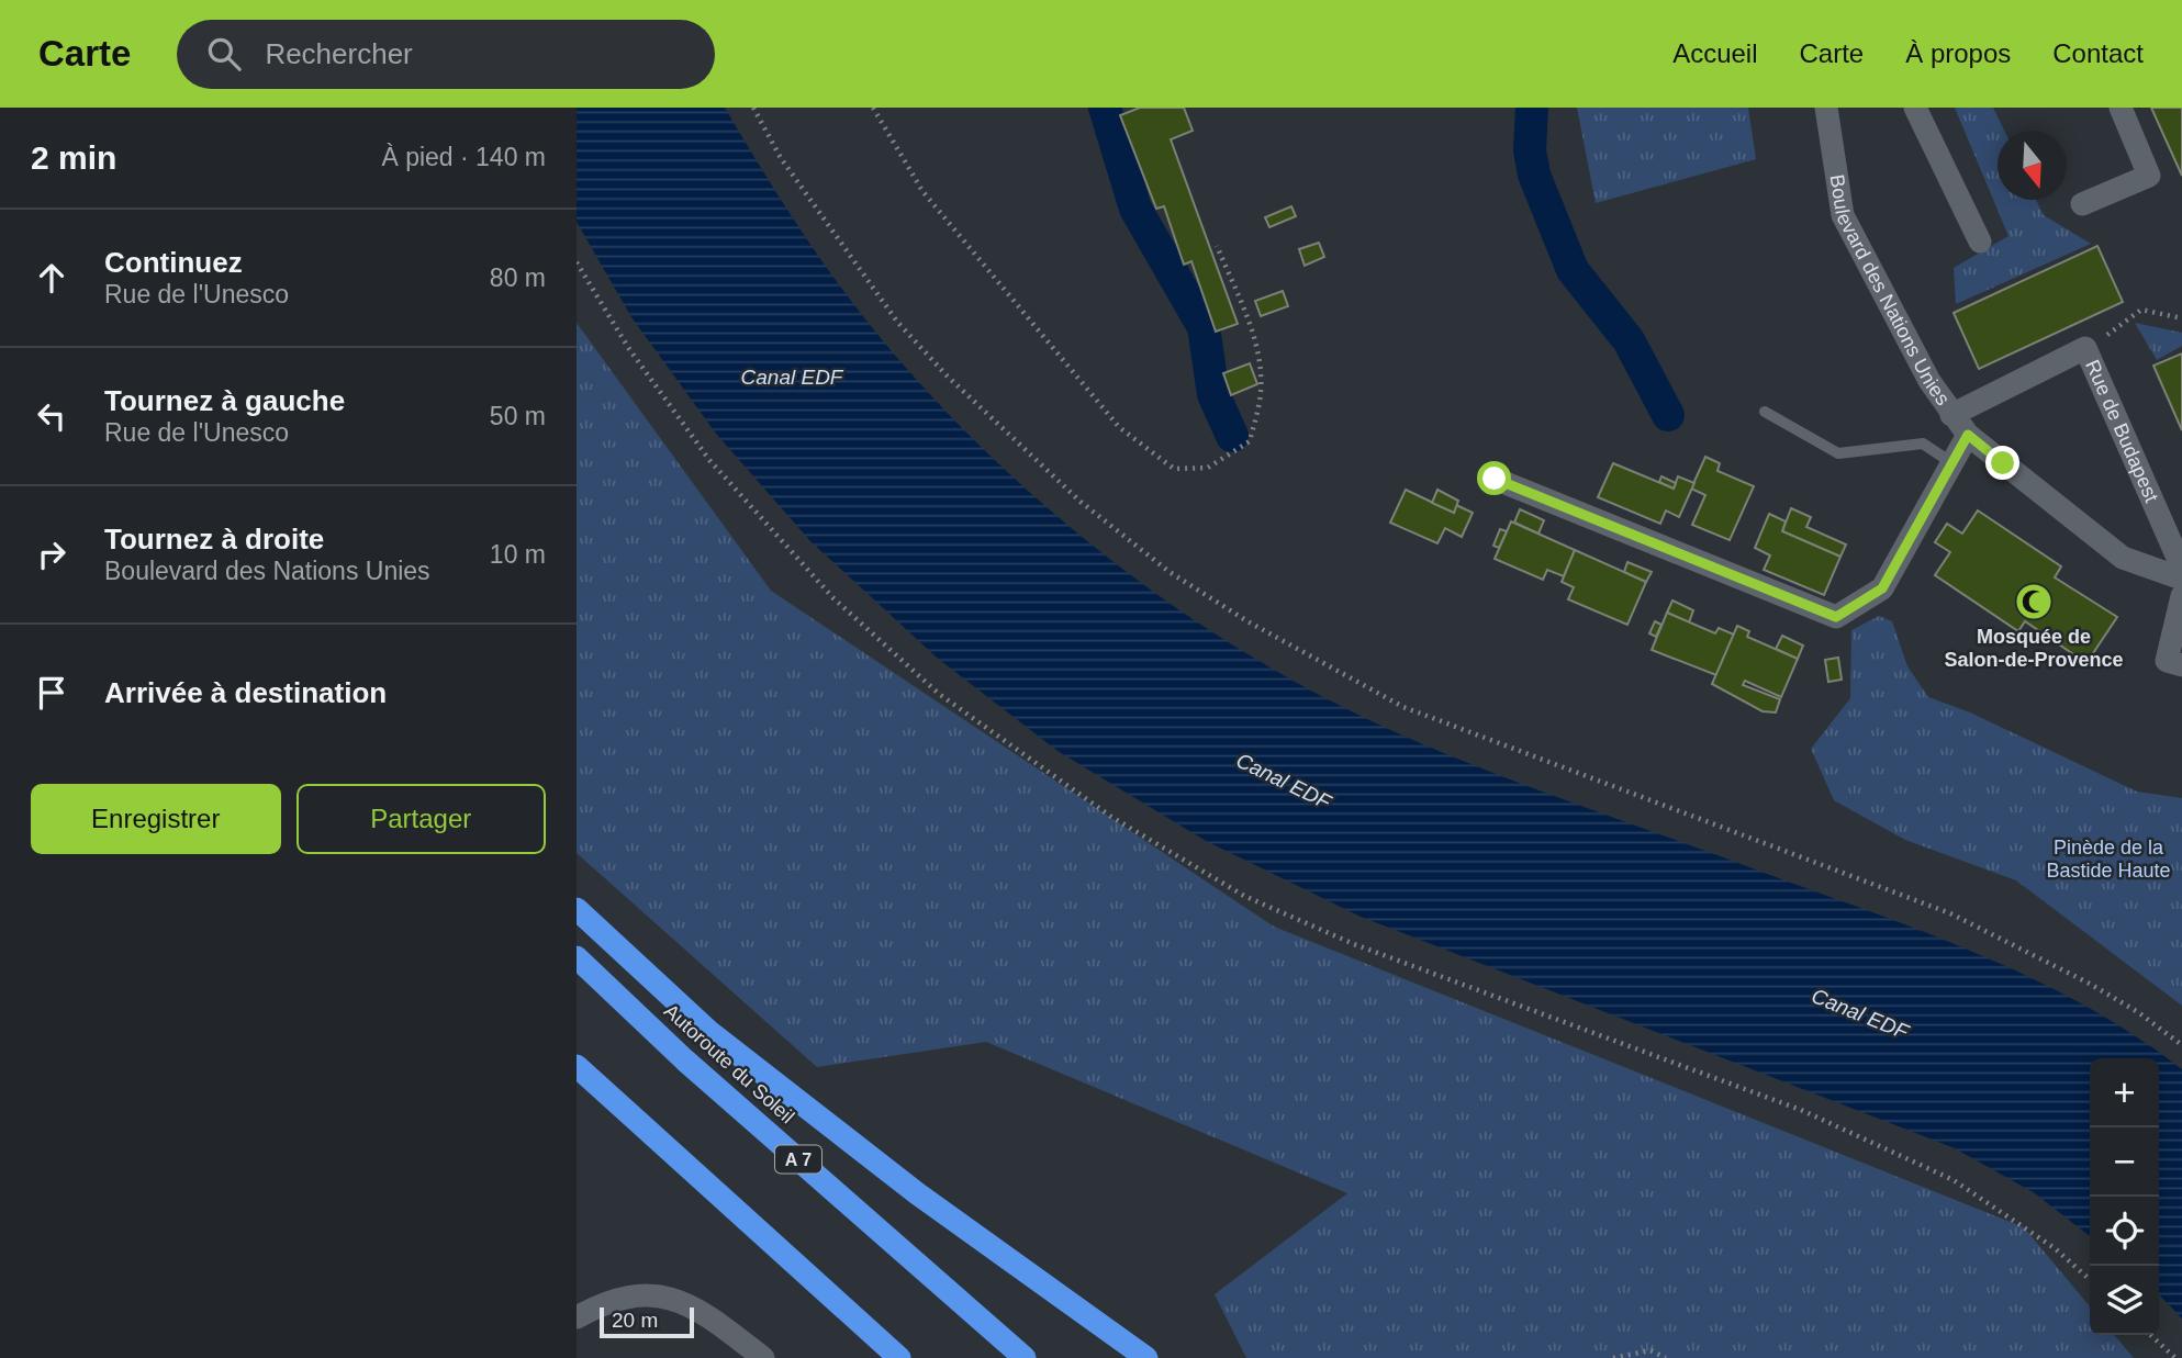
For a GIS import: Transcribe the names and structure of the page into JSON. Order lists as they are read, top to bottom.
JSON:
{
  "streets": {
    "highway": ["Autoroute du Soleil", "A 7"],
    "street": ["Boulevard des Nations Unies", "Rue de Budapest"]
  },
  "crossings": [
    ["Boulevard des Nations Unies", "Rue de Budapest"]
  ],
  "water": ["Canal EDF"],
  "parks": ["Pinède de la Bastide Haute"],
  "places": {
    "mosque": ["Mosquée de Salon-de-Provence"]
  },
  "scale_bar": "20 m",
  "north": "bottom",
  "page": {
    "header": "Carte",
    "search": "Rechercher",
    "nav": [
      "Accueil",
      "Carte",
      "À propos",
      "Contact"
    ],
    "heading": ["2 min", "À pied · 140 m"],
    "list": [
      ["Continuez", "Rue de l'Unesco", "80 m"],
      ["Tournez à gauche", "Rue de l'Unesco", "50 m"],
      ["Tournez à droite", "Boulevard des Nations Unies", "10 m"],
      "Arrivée à destination"
    ],
    "buttons": ["Enregistrer", "Partager"],
    "map_buttons": ["+", "−"],
    "scale": "20 m"
  }
}
